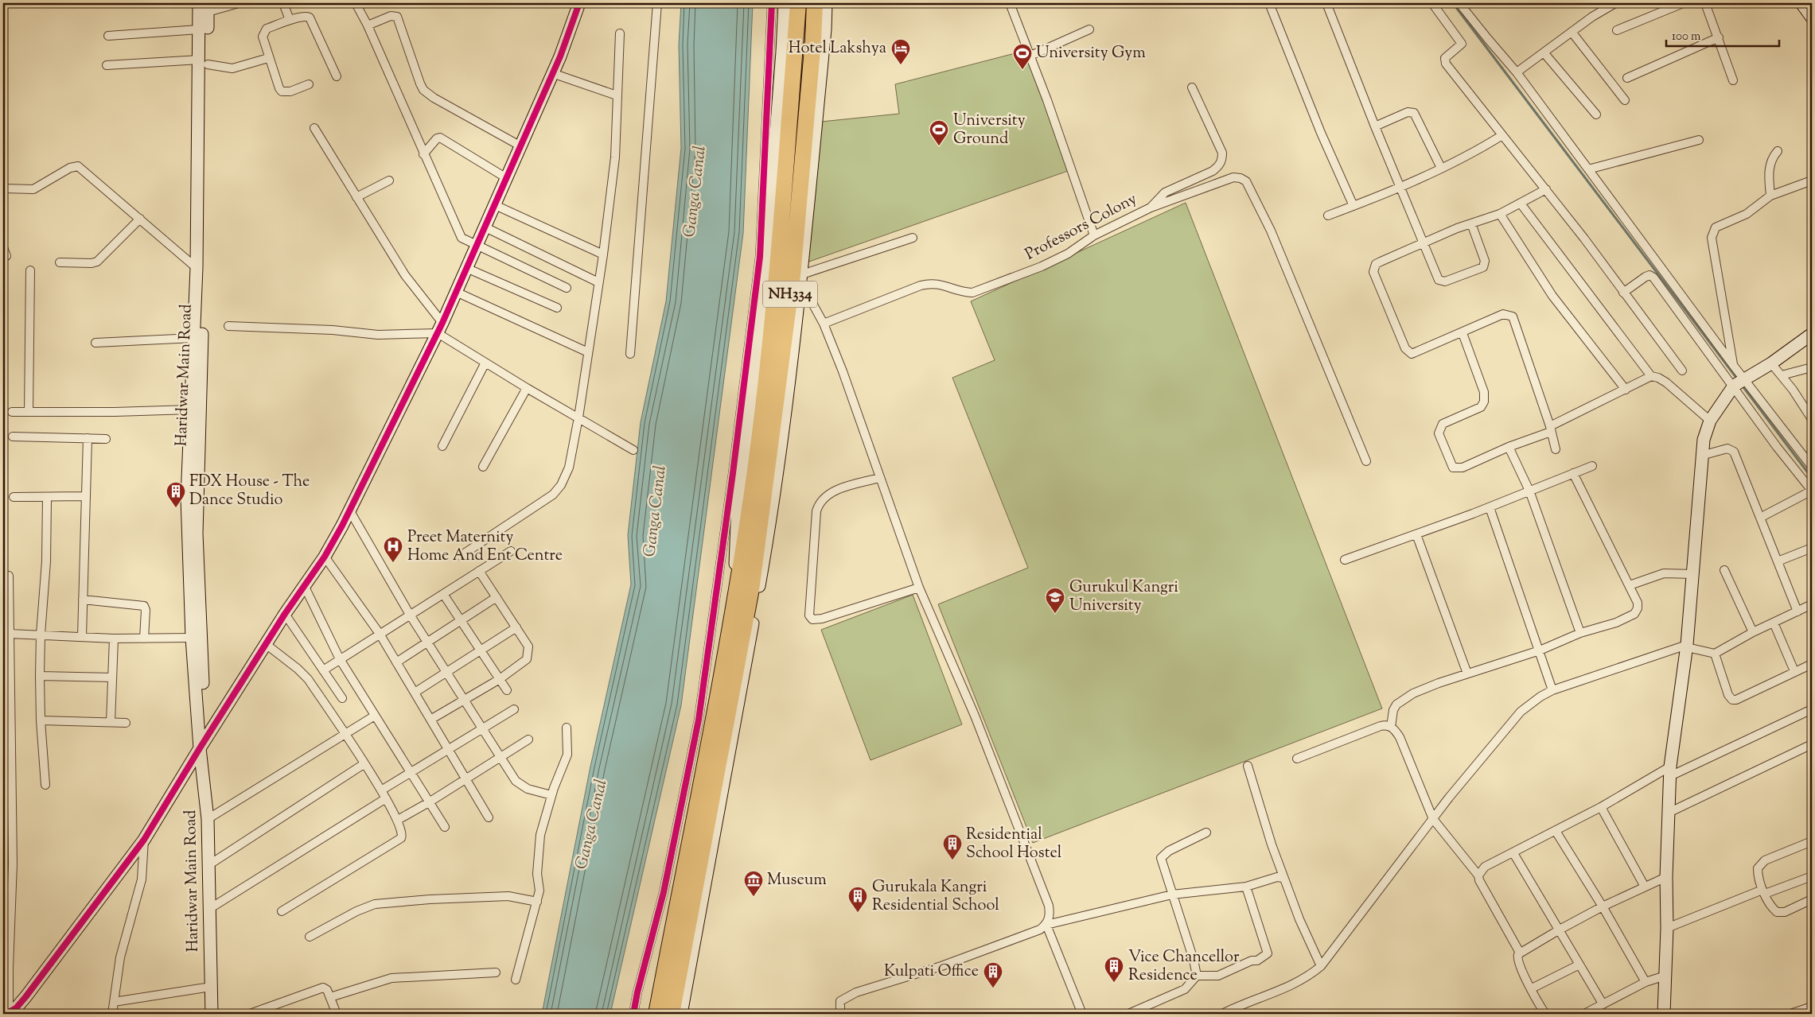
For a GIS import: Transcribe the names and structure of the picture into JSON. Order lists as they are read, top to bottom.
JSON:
{
  "streets": {
    "highway": ["NH334"],
    "street": ["Professors Colony", "Haridwar Main Road"]
  },
  "water": ["Ganga Canal"],
  "places": {
    "hotel": ["Hotel Lakshya"],
    "sports": ["University Gym", "University Ground"],
    "building": [
      "FDX House - The Dance Studio",
      "Residential School Hostel",
      "Gurukala Kangri Residential School",
      "Vice Chancellor Residence",
      "Kulpati Office"
    ],
    "hospital": ["Preet Maternity Home And Ent Centre"],
    "school or university": ["Gurukul Kangri University"],
    "museum": ["Museum"]
  },
  "scale_bar": "100 m"
}
